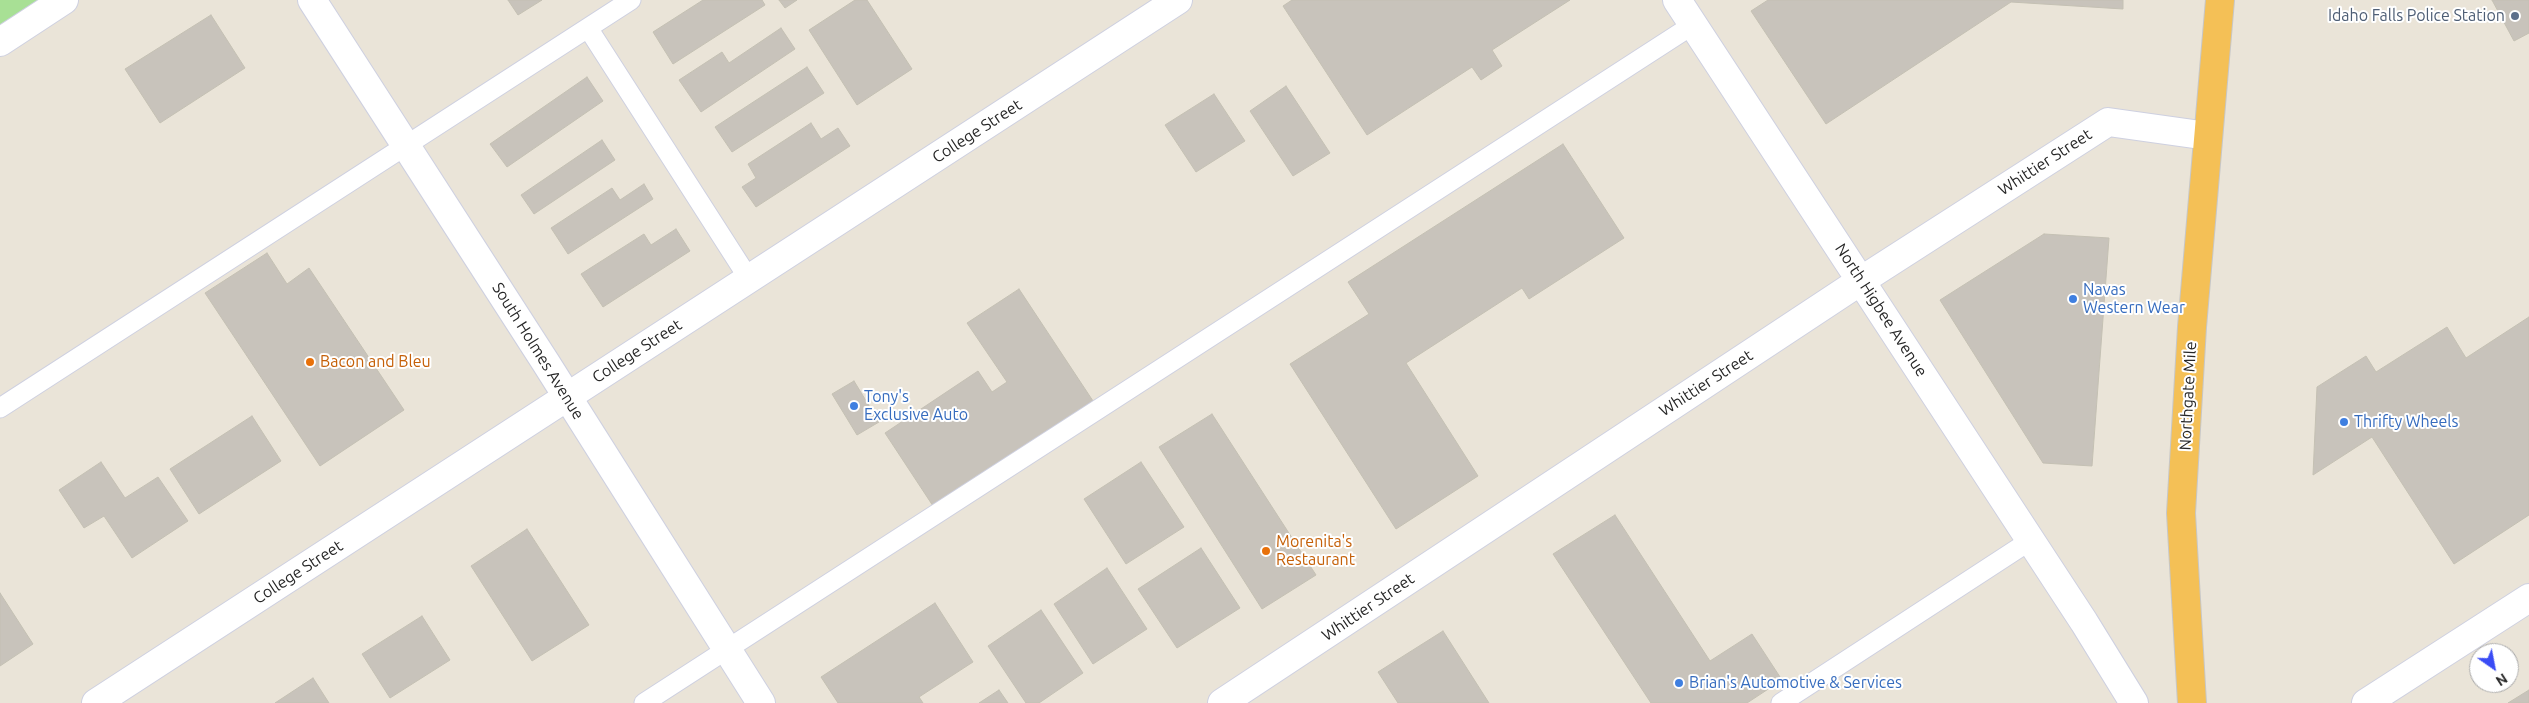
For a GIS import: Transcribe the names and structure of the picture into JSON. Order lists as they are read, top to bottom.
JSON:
{
  "streets": {
    "highway": ["Northgate Mile"],
    "street": [
      "College Street",
      "Whittier Street",
      "North Higbee Avenue",
      "South Holmes Avenue"
    ]
  },
  "crossings": [
    ["College Street", "South Holmes Avenue"],
    ["Whittier Street", "North Higbee Avenue"],
    ["Whittier Street", "Northgate Mile"]
  ],
  "places": [
    "Idaho Falls Police Station",
    "Navas Western Wear",
    "Bacon and Bleu",
    "Tony's Exclusive Auto",
    "Thrifty Wheels",
    "Morenita's Restaurant",
    "Brian's Automotive & Services"
  ],
  "north": "bottom right"
}
